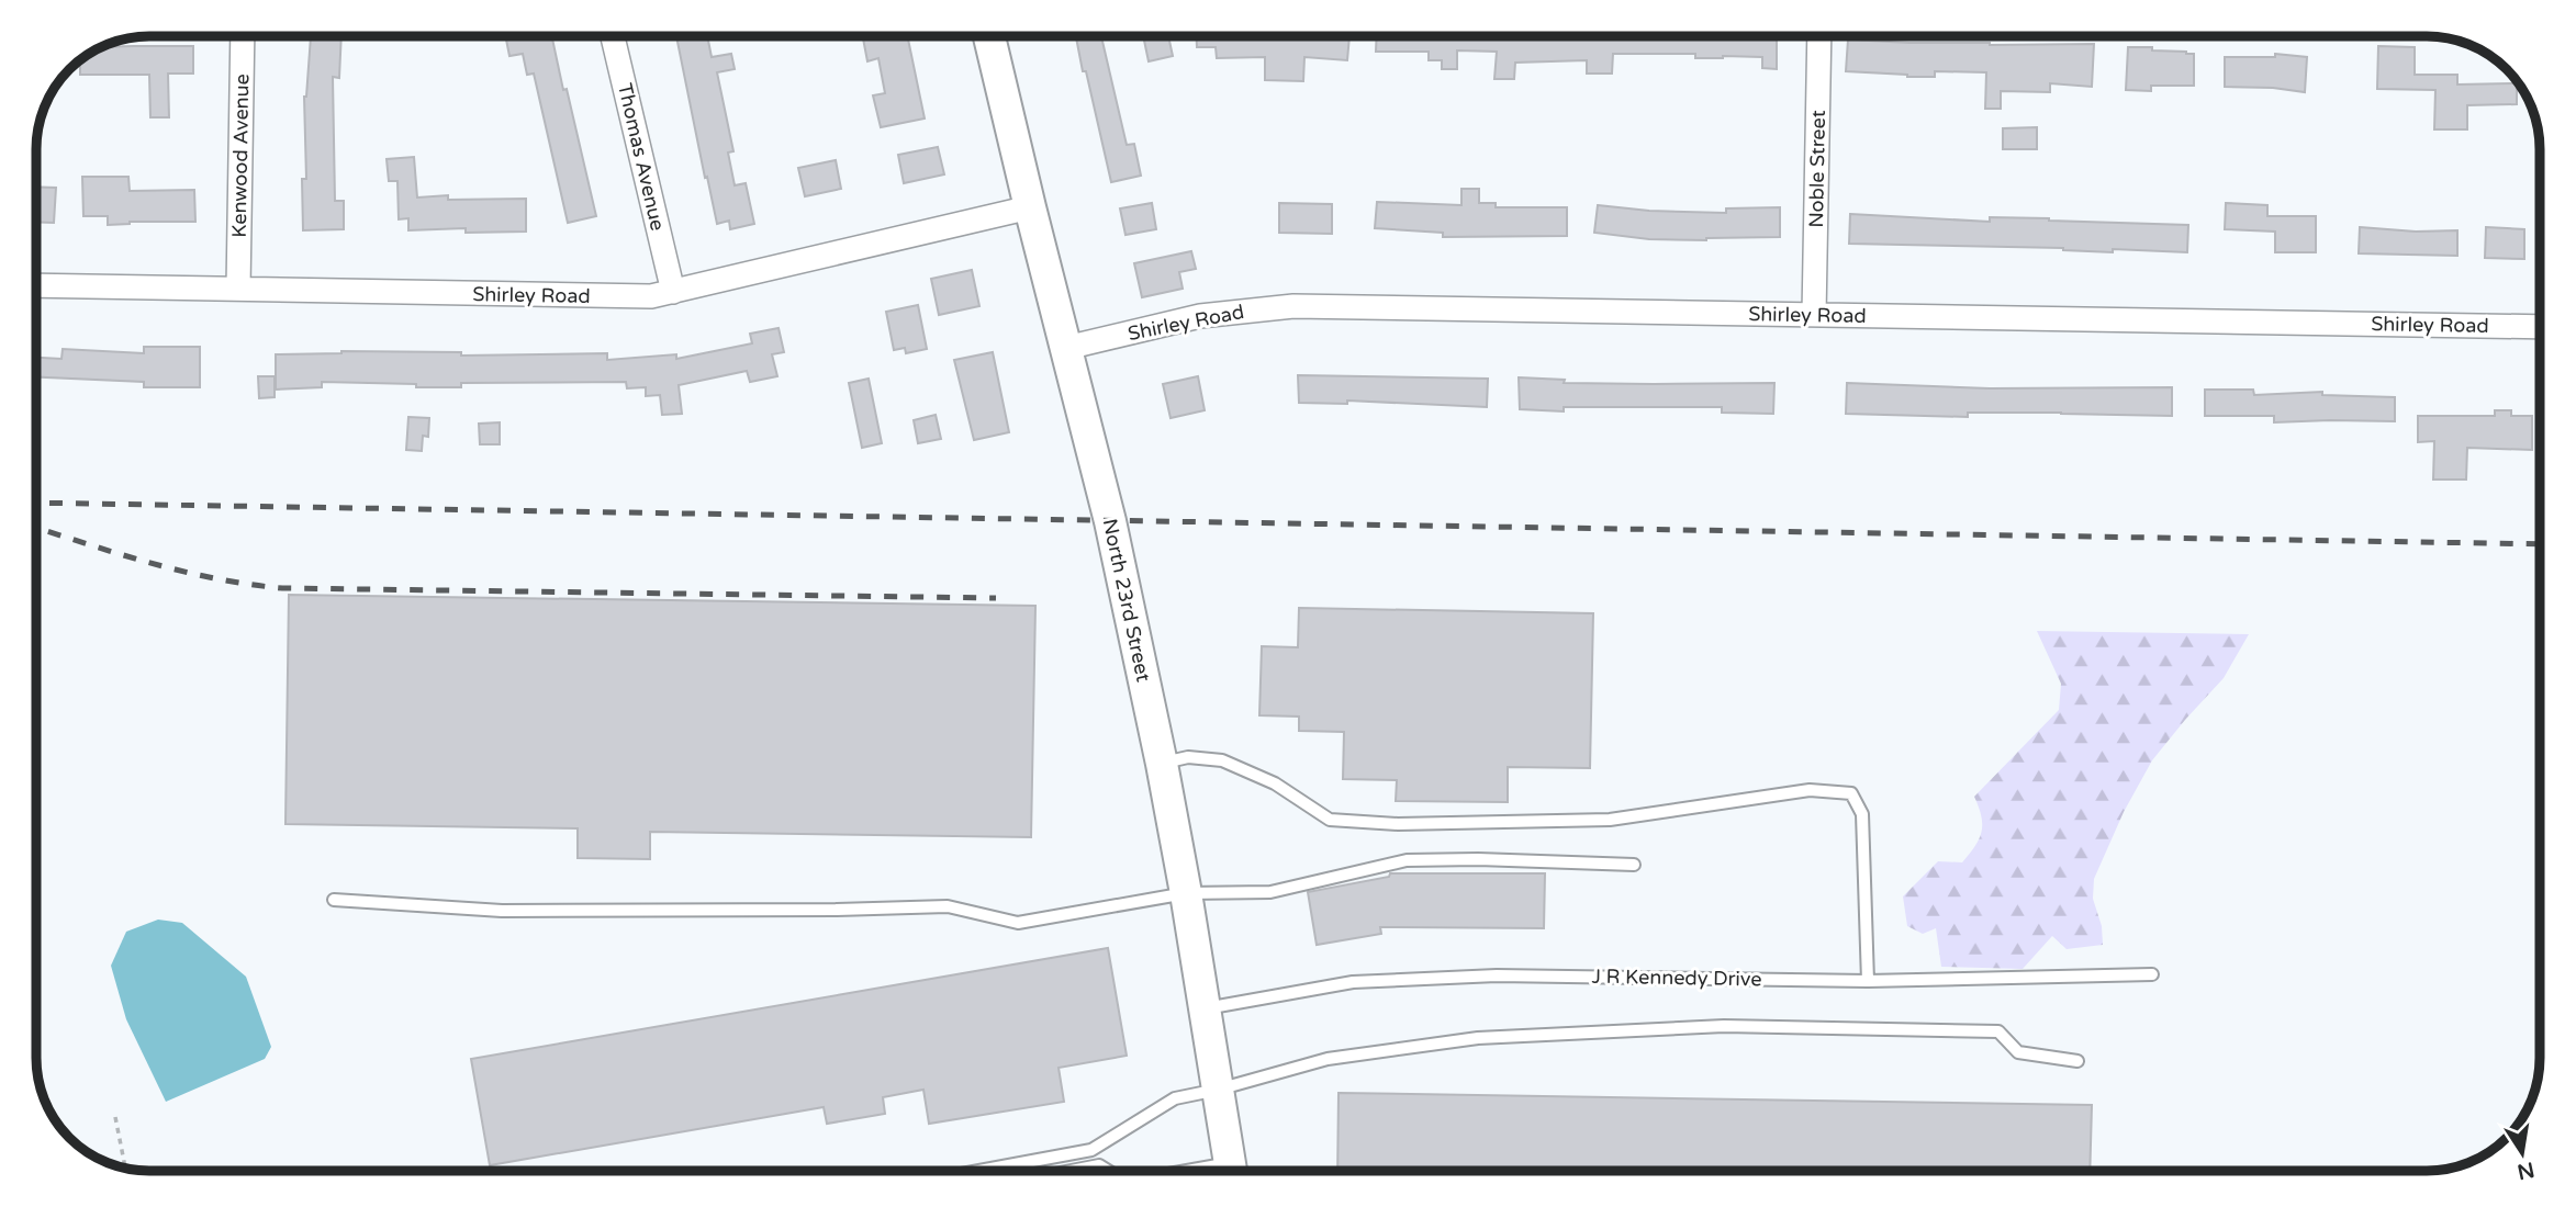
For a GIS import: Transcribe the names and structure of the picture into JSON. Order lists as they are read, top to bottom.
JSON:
{
  "streets": {
    "main road": ["North 23rd Street"],
    "street": [
      "Kenwood Avenue",
      "Thomas Avenue",
      "Noble Street",
      "Shirley Road"
    ],
    "lane": ["J R Kennedy Drive"]
  },
  "crossings": [
    ["Kenwood Avenue", "Shirley Road"],
    ["Thomas Avenue", "Shirley Road"],
    ["Noble Street", "Shirley Road"],
    ["Shirley Road", "North 23rd Street"],
    ["North 23rd Street", "J R Kennedy Drive"]
  ],
  "north": "bottom"
}
